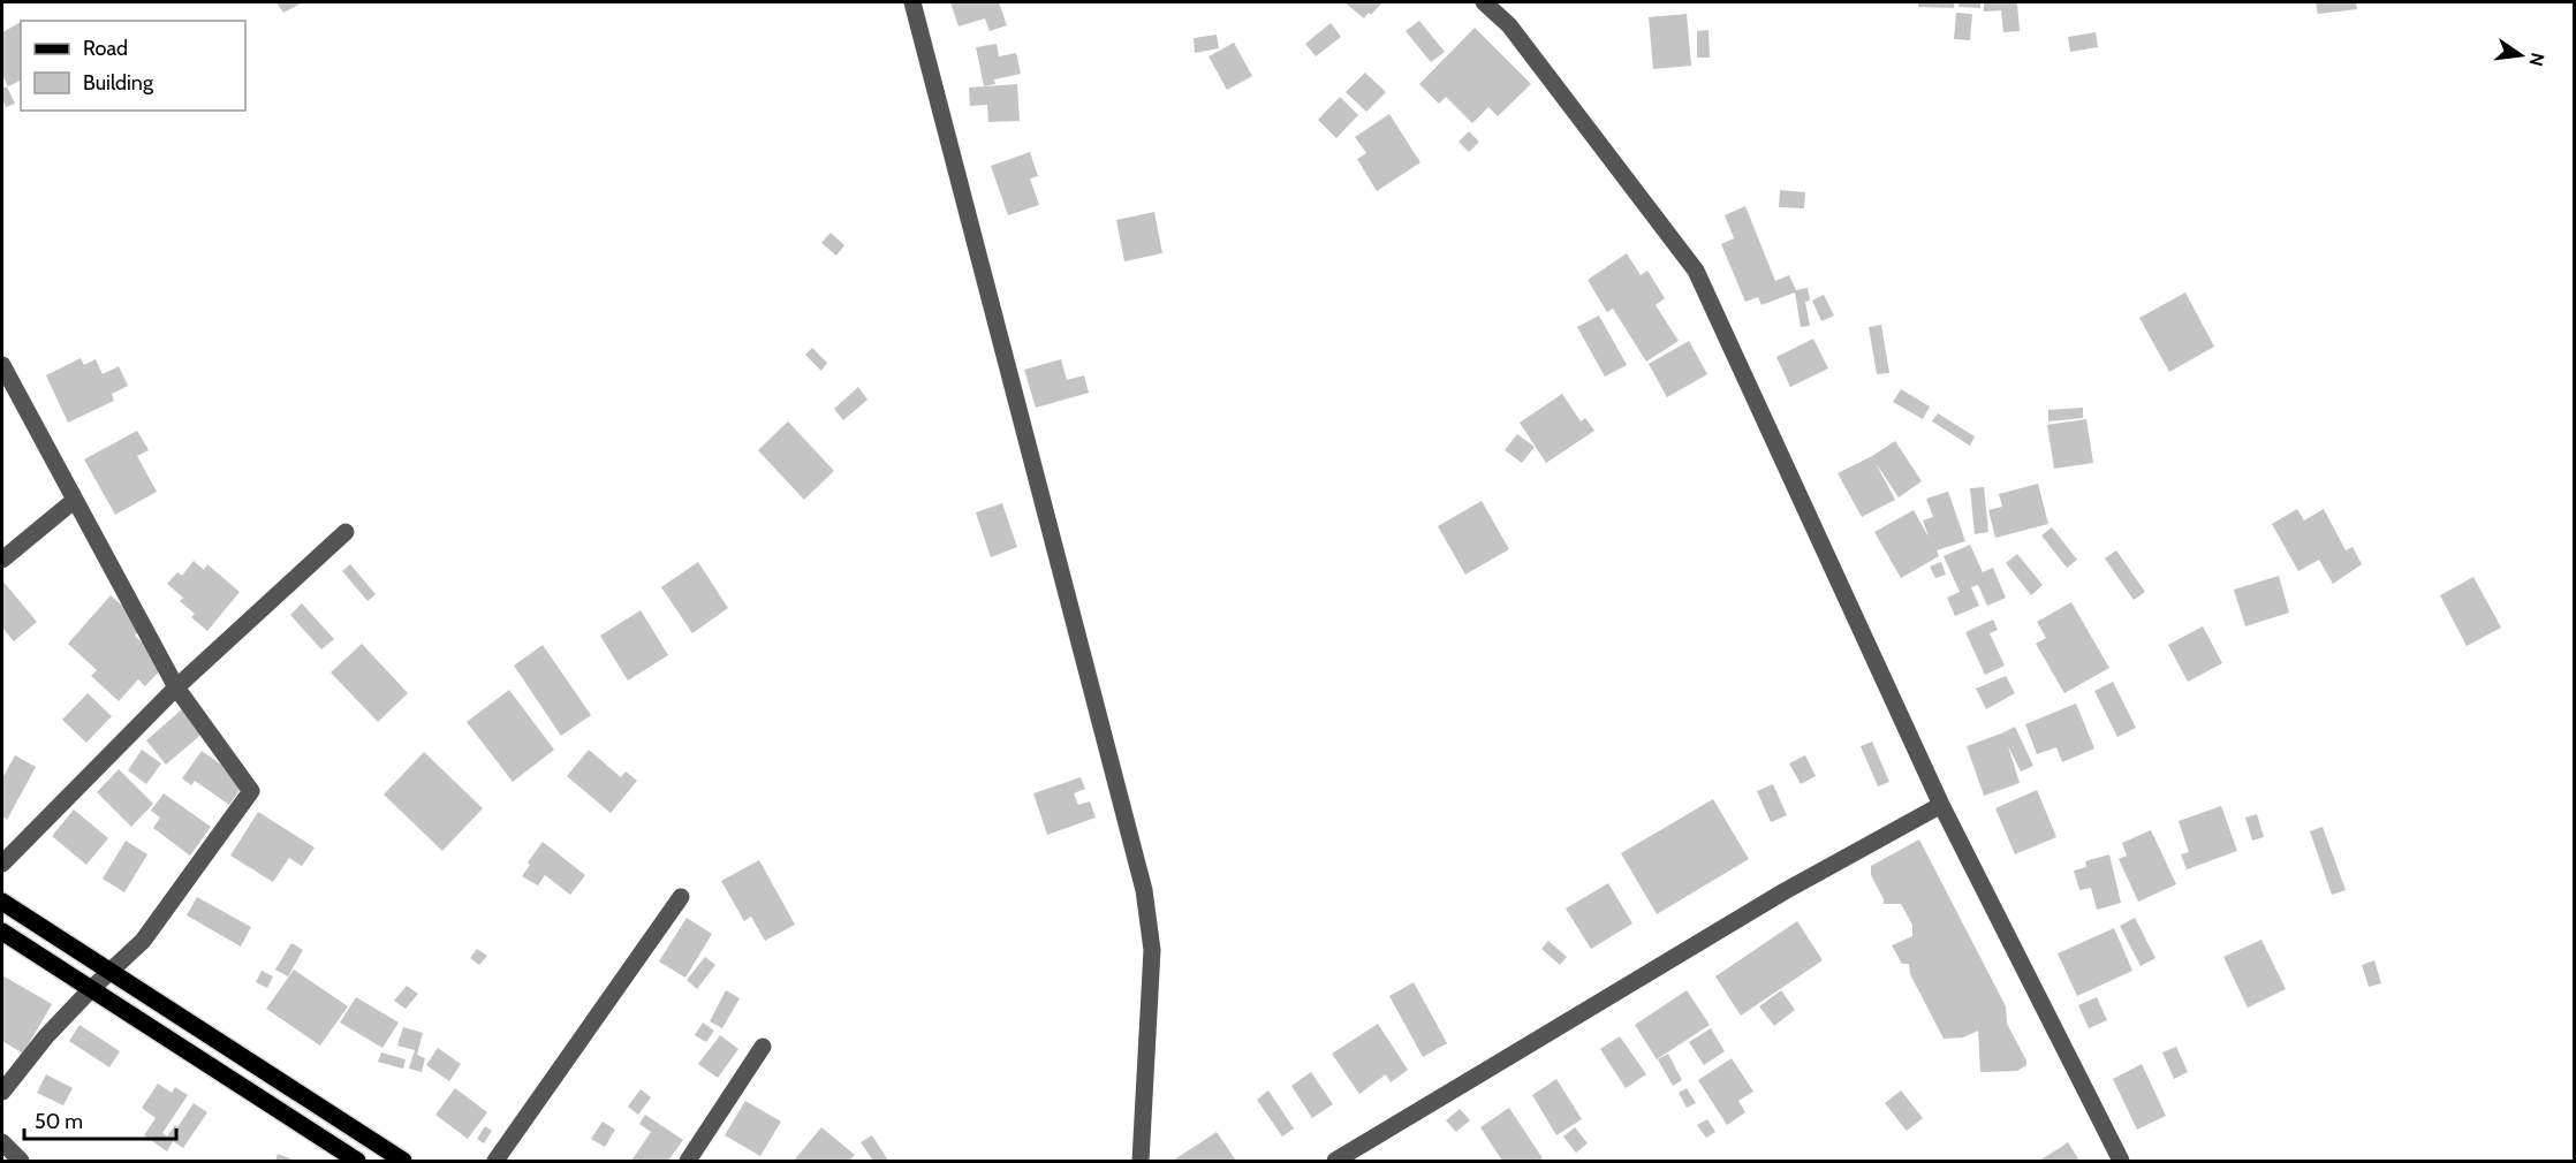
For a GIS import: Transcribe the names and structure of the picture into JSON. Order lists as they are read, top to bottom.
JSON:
{
  "legend": ["Road", "Building"],
  "scale_bar": "50 m",
  "north": "right"
}
